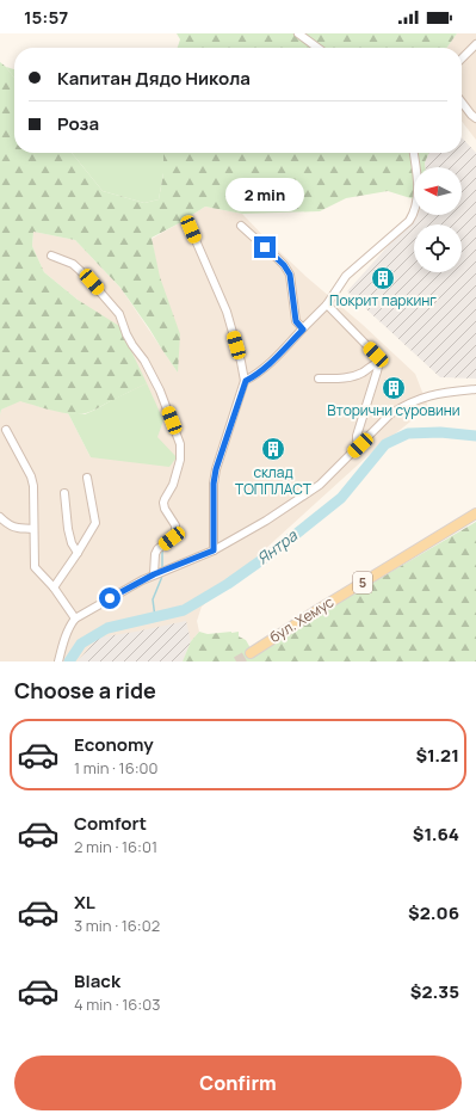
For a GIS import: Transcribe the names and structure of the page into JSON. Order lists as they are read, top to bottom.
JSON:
{
  "streets": {
    "main road": ["5", "бул. Хемус"]
  },
  "water": ["Янтра"],
  "places": {
    "building": ["Покрит паркинг", "Вторични суровини", "склад ТОППЛАСТ"]
  },
  "north": "left",
  "page": {
    "status": "15:57",
    "banner": ["Капитан Дядо Никола", "Роза"],
    "bubble": "2 min",
    "heading": "Choose a ride",
    "list": [
      {
        "name": "Economy",
        "note": "1 min · 16:00",
        "value": "$1.21"
      },
      {
        "name": "Comfort",
        "note": "2 min · 16:01",
        "value": "$1.64"
      },
      {
        "name": "XL",
        "note": "3 min · 16:02",
        "value": "$2.06"
      },
      {
        "name": "Black",
        "note": "4 min · 16:03",
        "value": "$2.35"
      }
    ],
    "buttons": "Confirm"
  }
}
